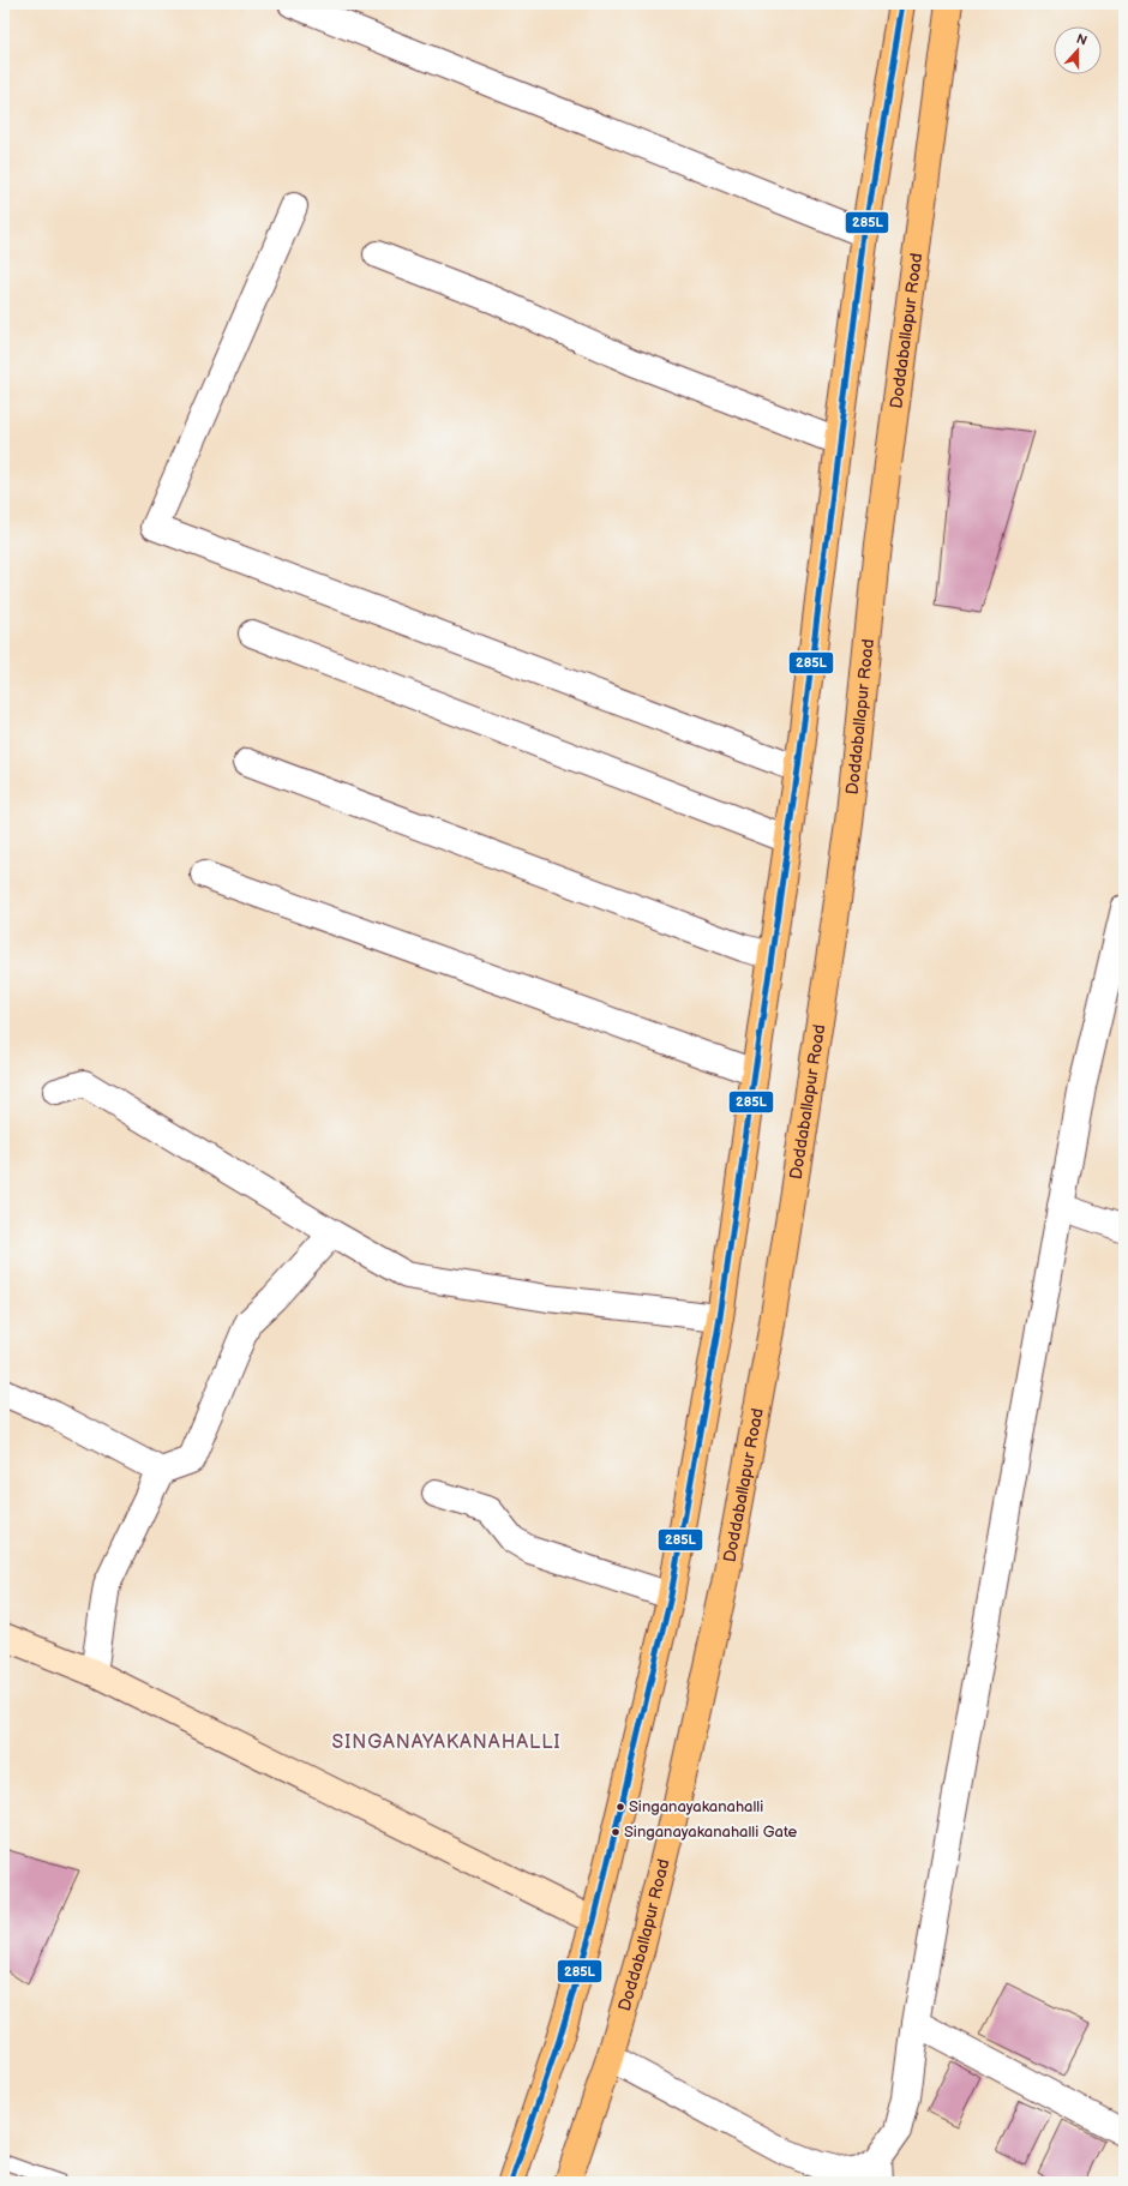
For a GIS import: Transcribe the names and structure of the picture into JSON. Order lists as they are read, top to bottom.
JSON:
{
  "streets": {
    "main road": ["Doddaballapur Road"]
  },
  "districts": ["SINGANAYAKANAHALLI"],
  "places": ["Singanayakanahalli", "Singanayakanahalli Gate"],
  "lines": ["transit line 285L"],
  "north": "top"
}
